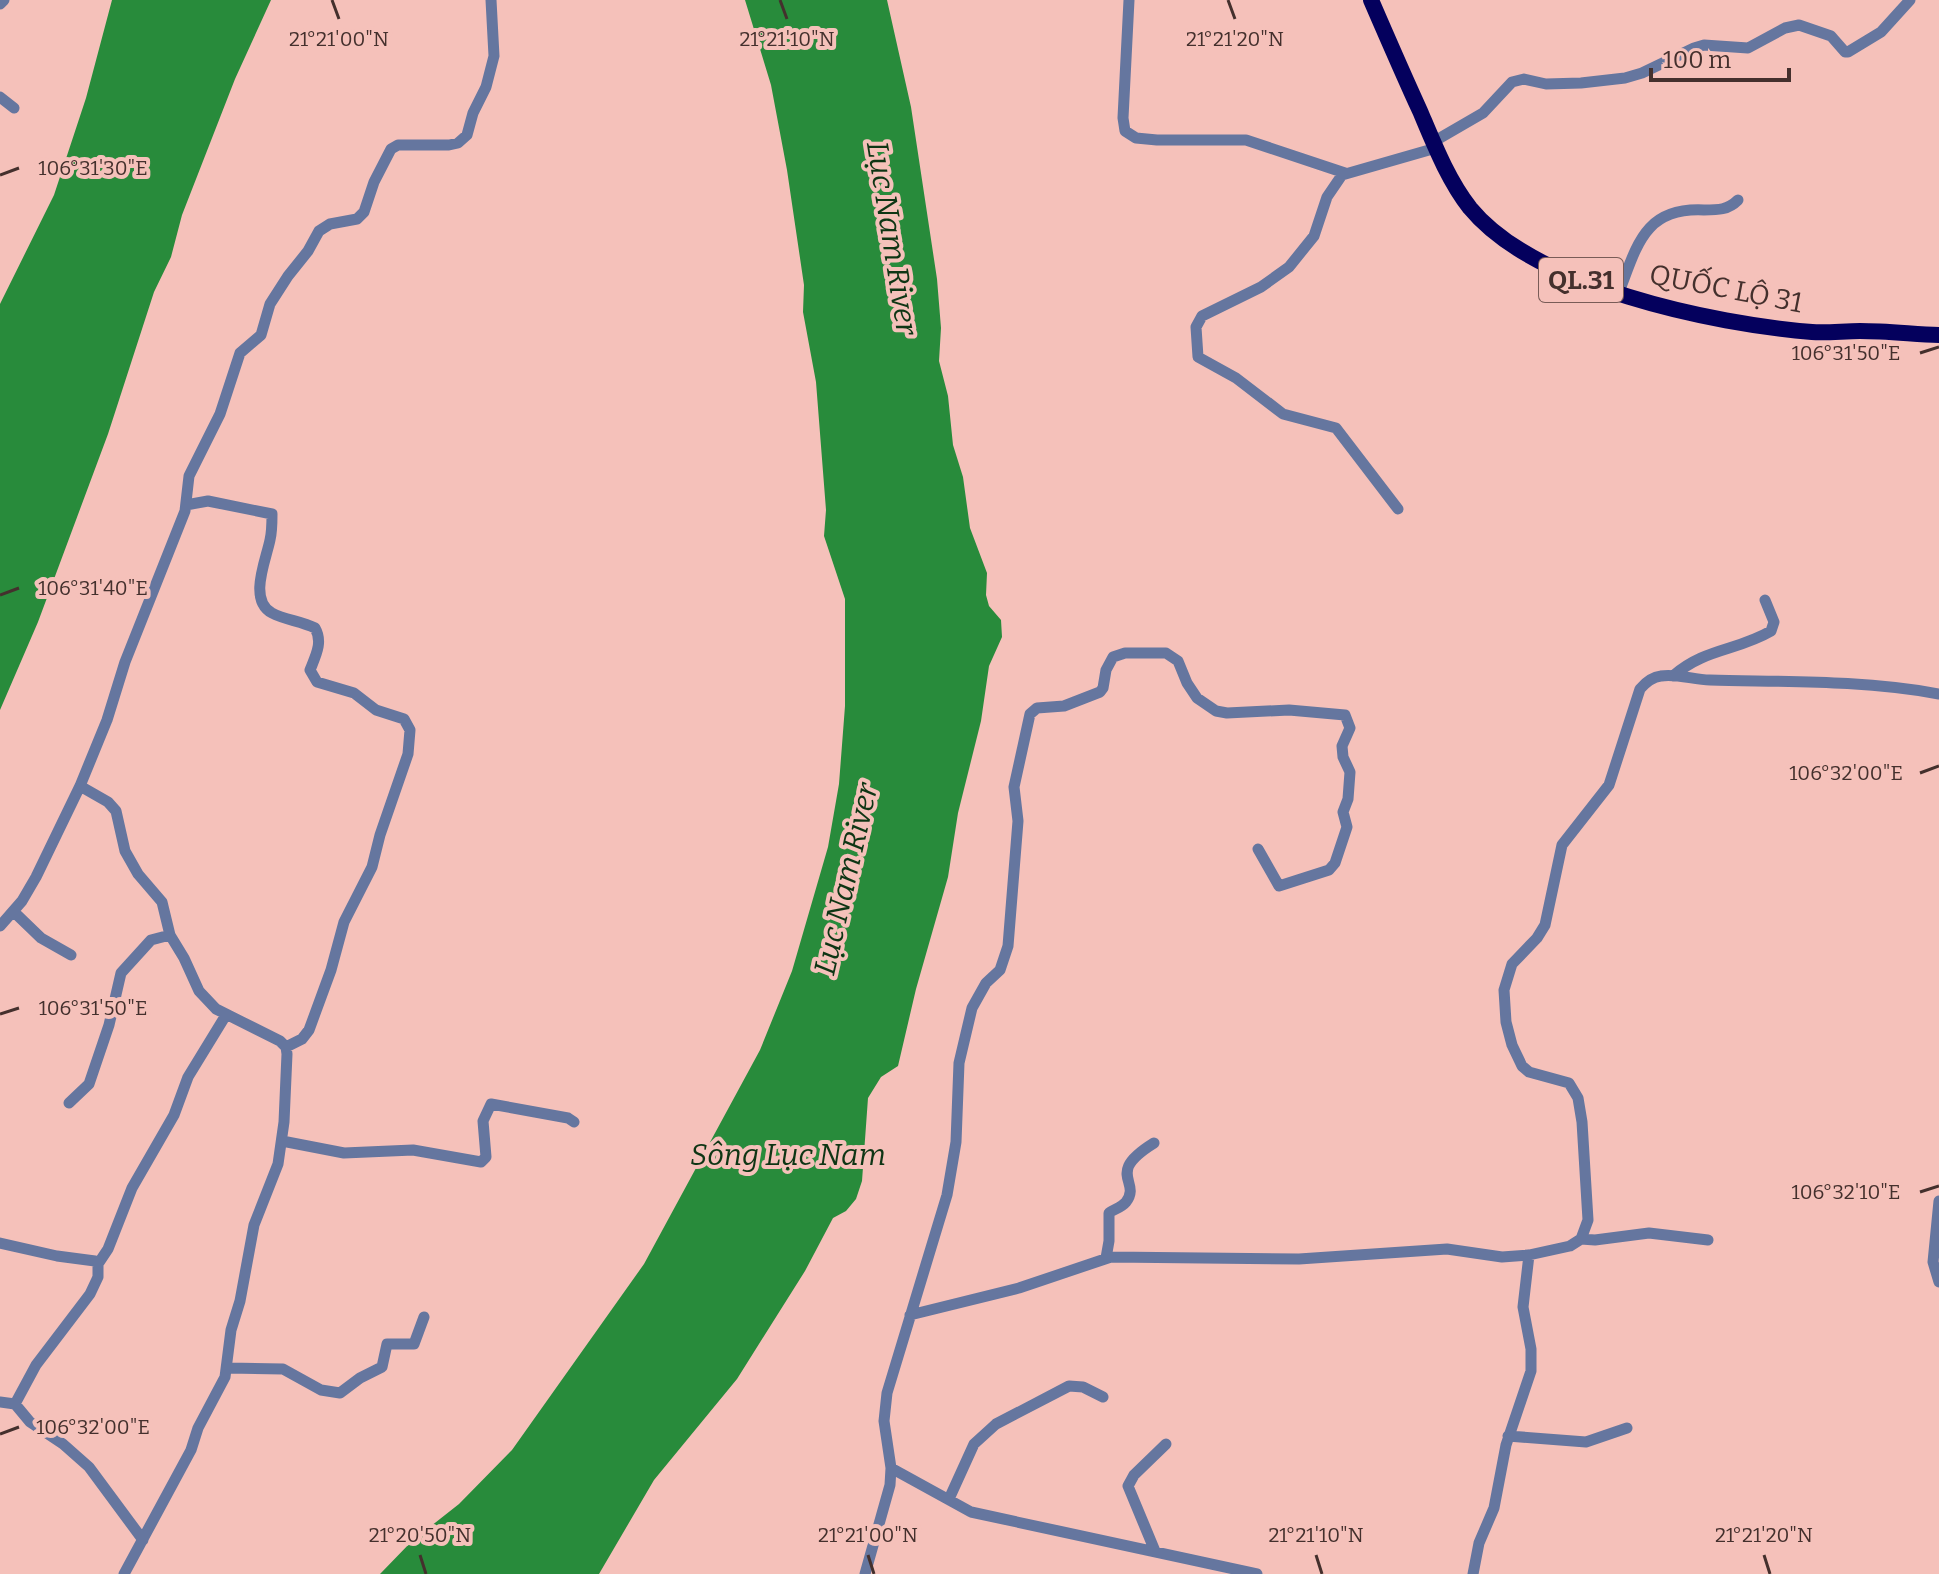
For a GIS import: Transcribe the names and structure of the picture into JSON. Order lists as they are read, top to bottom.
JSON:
{
  "streets": {
    "highway": ["QL.31", "QUỐC LỘ 31"]
  },
  "water": ["Lục Nam River", "Sông Lục Nam"],
  "scale_bar": "100 m",
  "coordinates": [
    "21°21'00\"N",
    "21°21'10\"N",
    "21°21'20\"N",
    "106°31'30\"E",
    "106°31'50\"E",
    "106°31'40\"E",
    "106°32'00\"E",
    "106°32'10\"E",
    "21°20'50\"N"
  ]
}
